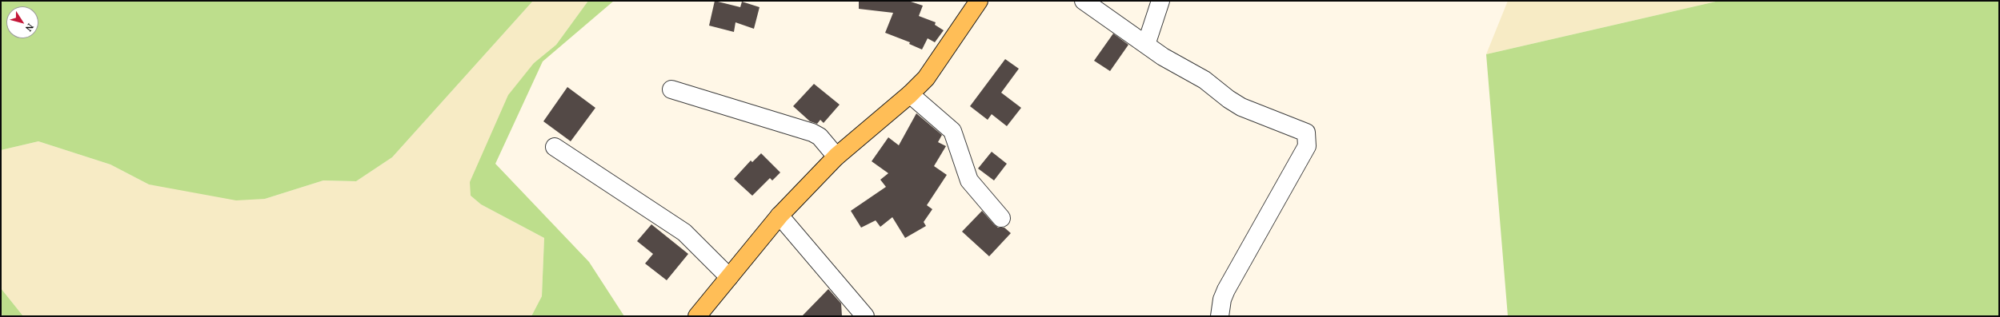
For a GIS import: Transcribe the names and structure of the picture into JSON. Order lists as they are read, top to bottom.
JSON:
{
  "north": "bottom right"
}
